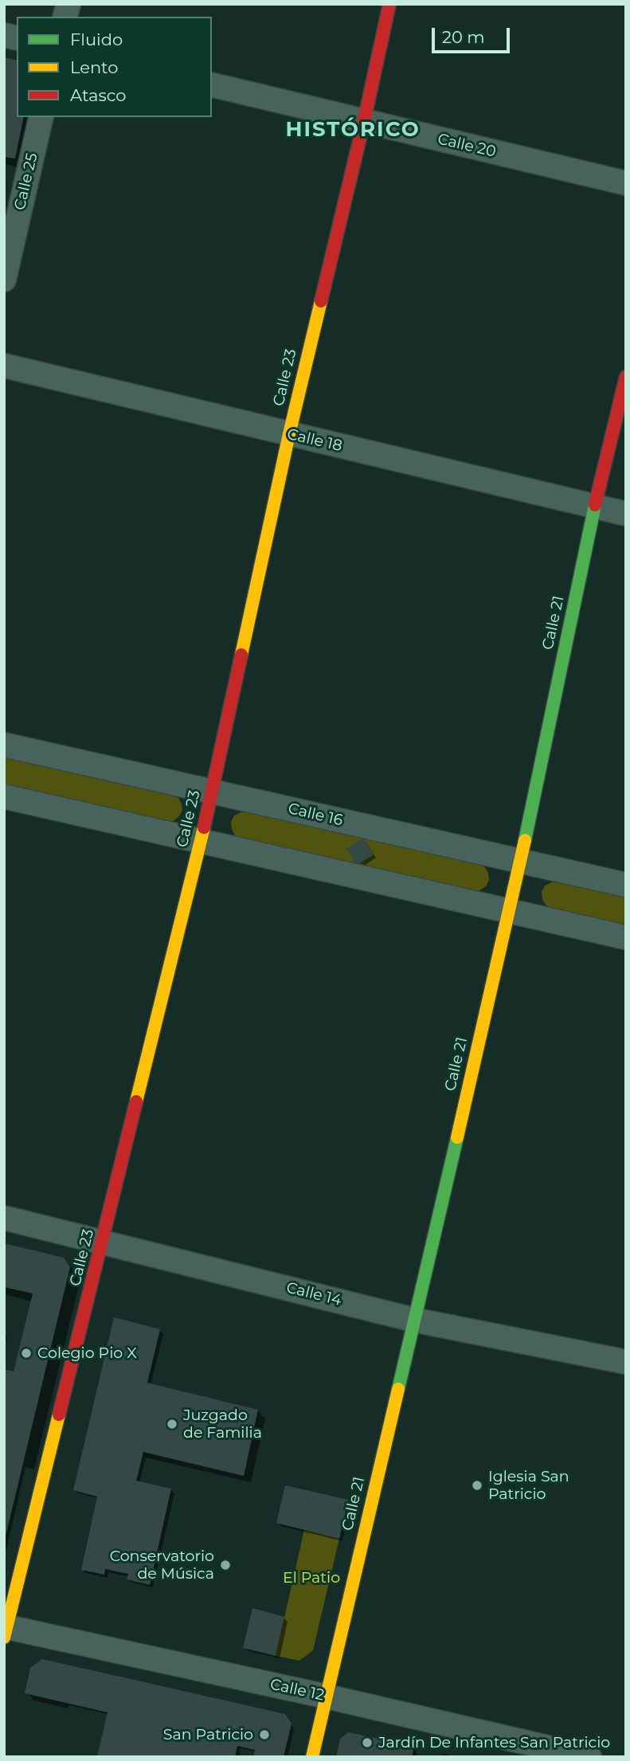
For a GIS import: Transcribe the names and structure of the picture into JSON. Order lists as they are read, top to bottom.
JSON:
{
  "streets": {
    "street": [
      "Calle 20",
      "Calle 25",
      "Calle 23",
      "Calle 18",
      "Calle 21",
      "Calle 16",
      "Calle 14",
      "Calle 12"
    ]
  },
  "crossings": [
    ["Calle 20", "Calle 23"],
    ["Calle 23", "Calle 18"],
    ["Calle 23", "Calle 16"],
    ["Calle 23", "Calle 14"],
    ["Calle 23", "Calle 12"],
    ["Calle 18", "Calle 21"],
    ["Calle 21", "Calle 16"],
    ["Calle 21", "Calle 14"],
    ["Calle 21", "Calle 12"]
  ],
  "districts": ["HISTÓRICO"],
  "parks": ["El Patio"],
  "places": [
    "Colegio Pio X",
    "Juzgado de Familia",
    "Iglesia San Patricio",
    "Conservatorio de Música",
    "San Patricio",
    "Jardín De Infantes San Patricio"
  ],
  "legend": ["Fluido", "Lento", "Atasco"],
  "scale_bar": "20 m"
}
